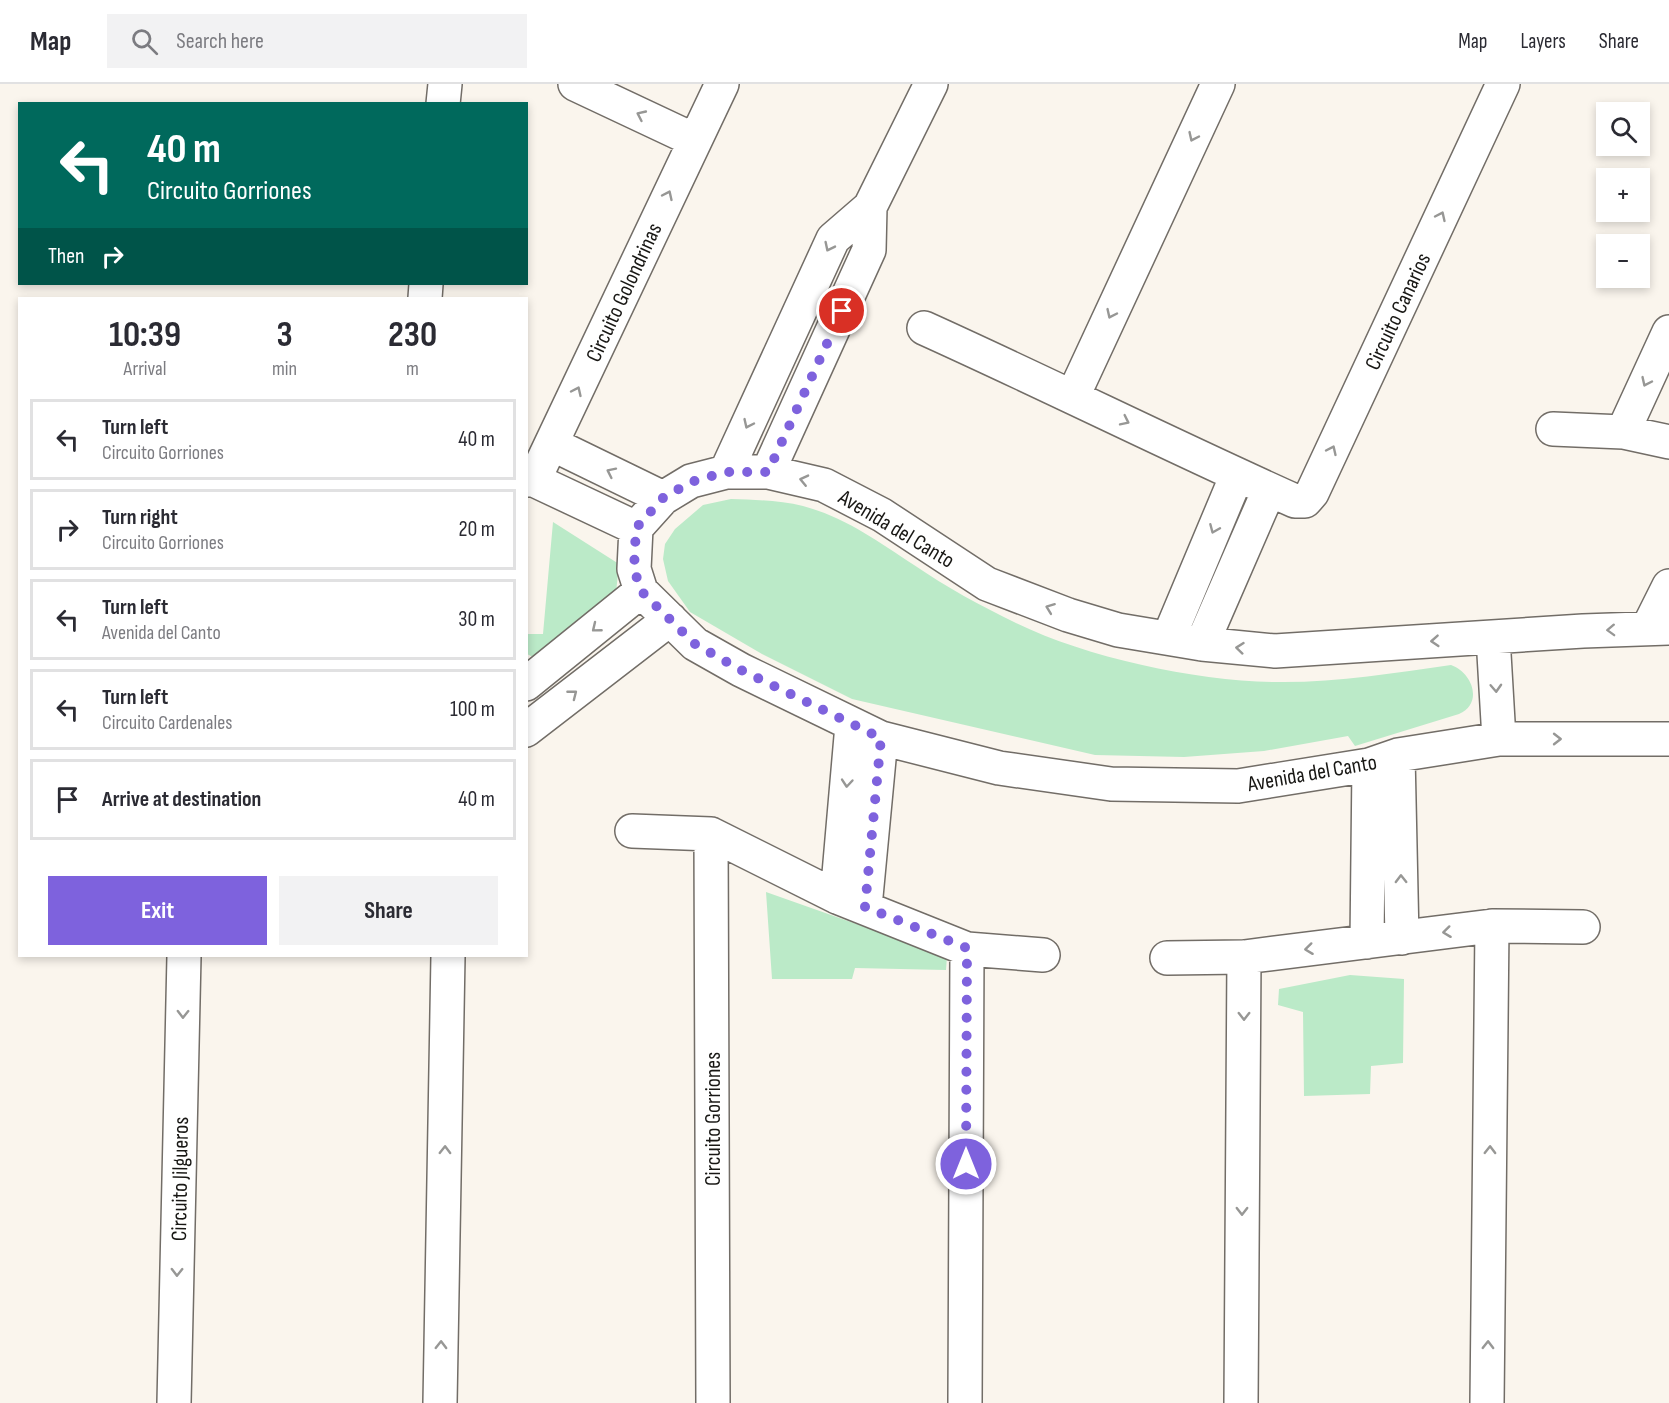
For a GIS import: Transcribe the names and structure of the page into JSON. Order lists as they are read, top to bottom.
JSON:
{
  "streets": {
    "street": [
      "Circuito Golondrinas",
      "Circuito Canarios",
      "Avenida del Canto",
      "Circuito Gorriones",
      "Circuito Jilgueros"
    ]
  },
  "crossings": [
    ["Circuito Golondrinas", "Avenida del Canto"]
  ],
  "page": {
    "header": "Map",
    "search": "Search here",
    "nav": ["Map", "Layers", "Share"],
    "map_buttons": ["+", "−"],
    "turn": ["40 m", "Circuito Gorriones"],
    "then": "Then",
    "eta": [
      "10:39",
      "Arrival",
      "3",
      "min",
      "230",
      "m"
    ],
    "list": [
      {
        "name": "Turn left",
        "note": "Circuito Gorriones",
        "value": "40 m"
      },
      {
        "name": "Turn right",
        "note": "Circuito Gorriones",
        "value": "20 m"
      },
      {
        "name": "Turn left",
        "note": "Avenida del Canto",
        "value": "30 m"
      },
      {
        "name": "Turn left",
        "note": "Circuito Cardenales",
        "value": "100 m"
      },
      {
        "name": "Arrive at destination",
        "value": "40 m"
      }
    ],
    "buttons": ["Exit", "Share"]
  }
}
